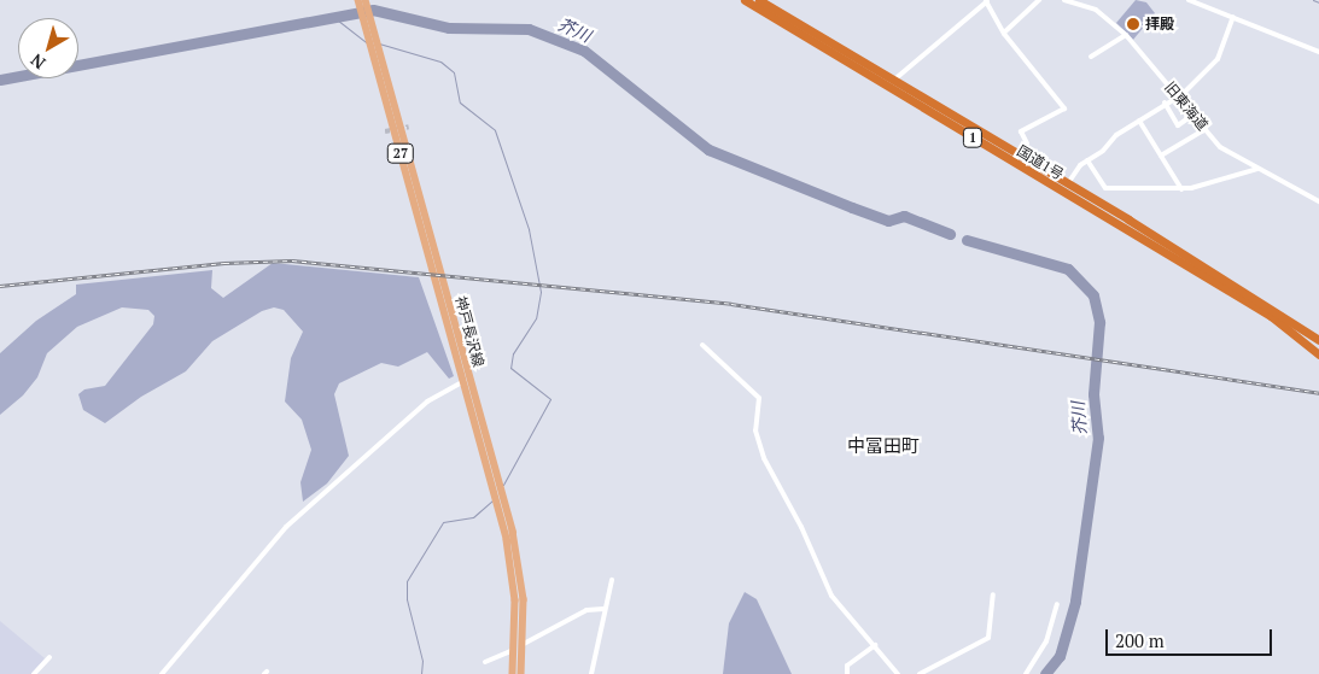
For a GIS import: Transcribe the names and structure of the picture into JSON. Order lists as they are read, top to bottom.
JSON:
{
  "streets": {
    "highway": ["1", "国道1号"],
    "main road": ["27", "神戸長沢線"],
    "street": ["旧東海道"]
  },
  "districts": ["中冨田町"],
  "water": ["芥川"],
  "places": ["拝殿"],
  "scale_bar": "200 m",
  "north": "bottom left"
}
